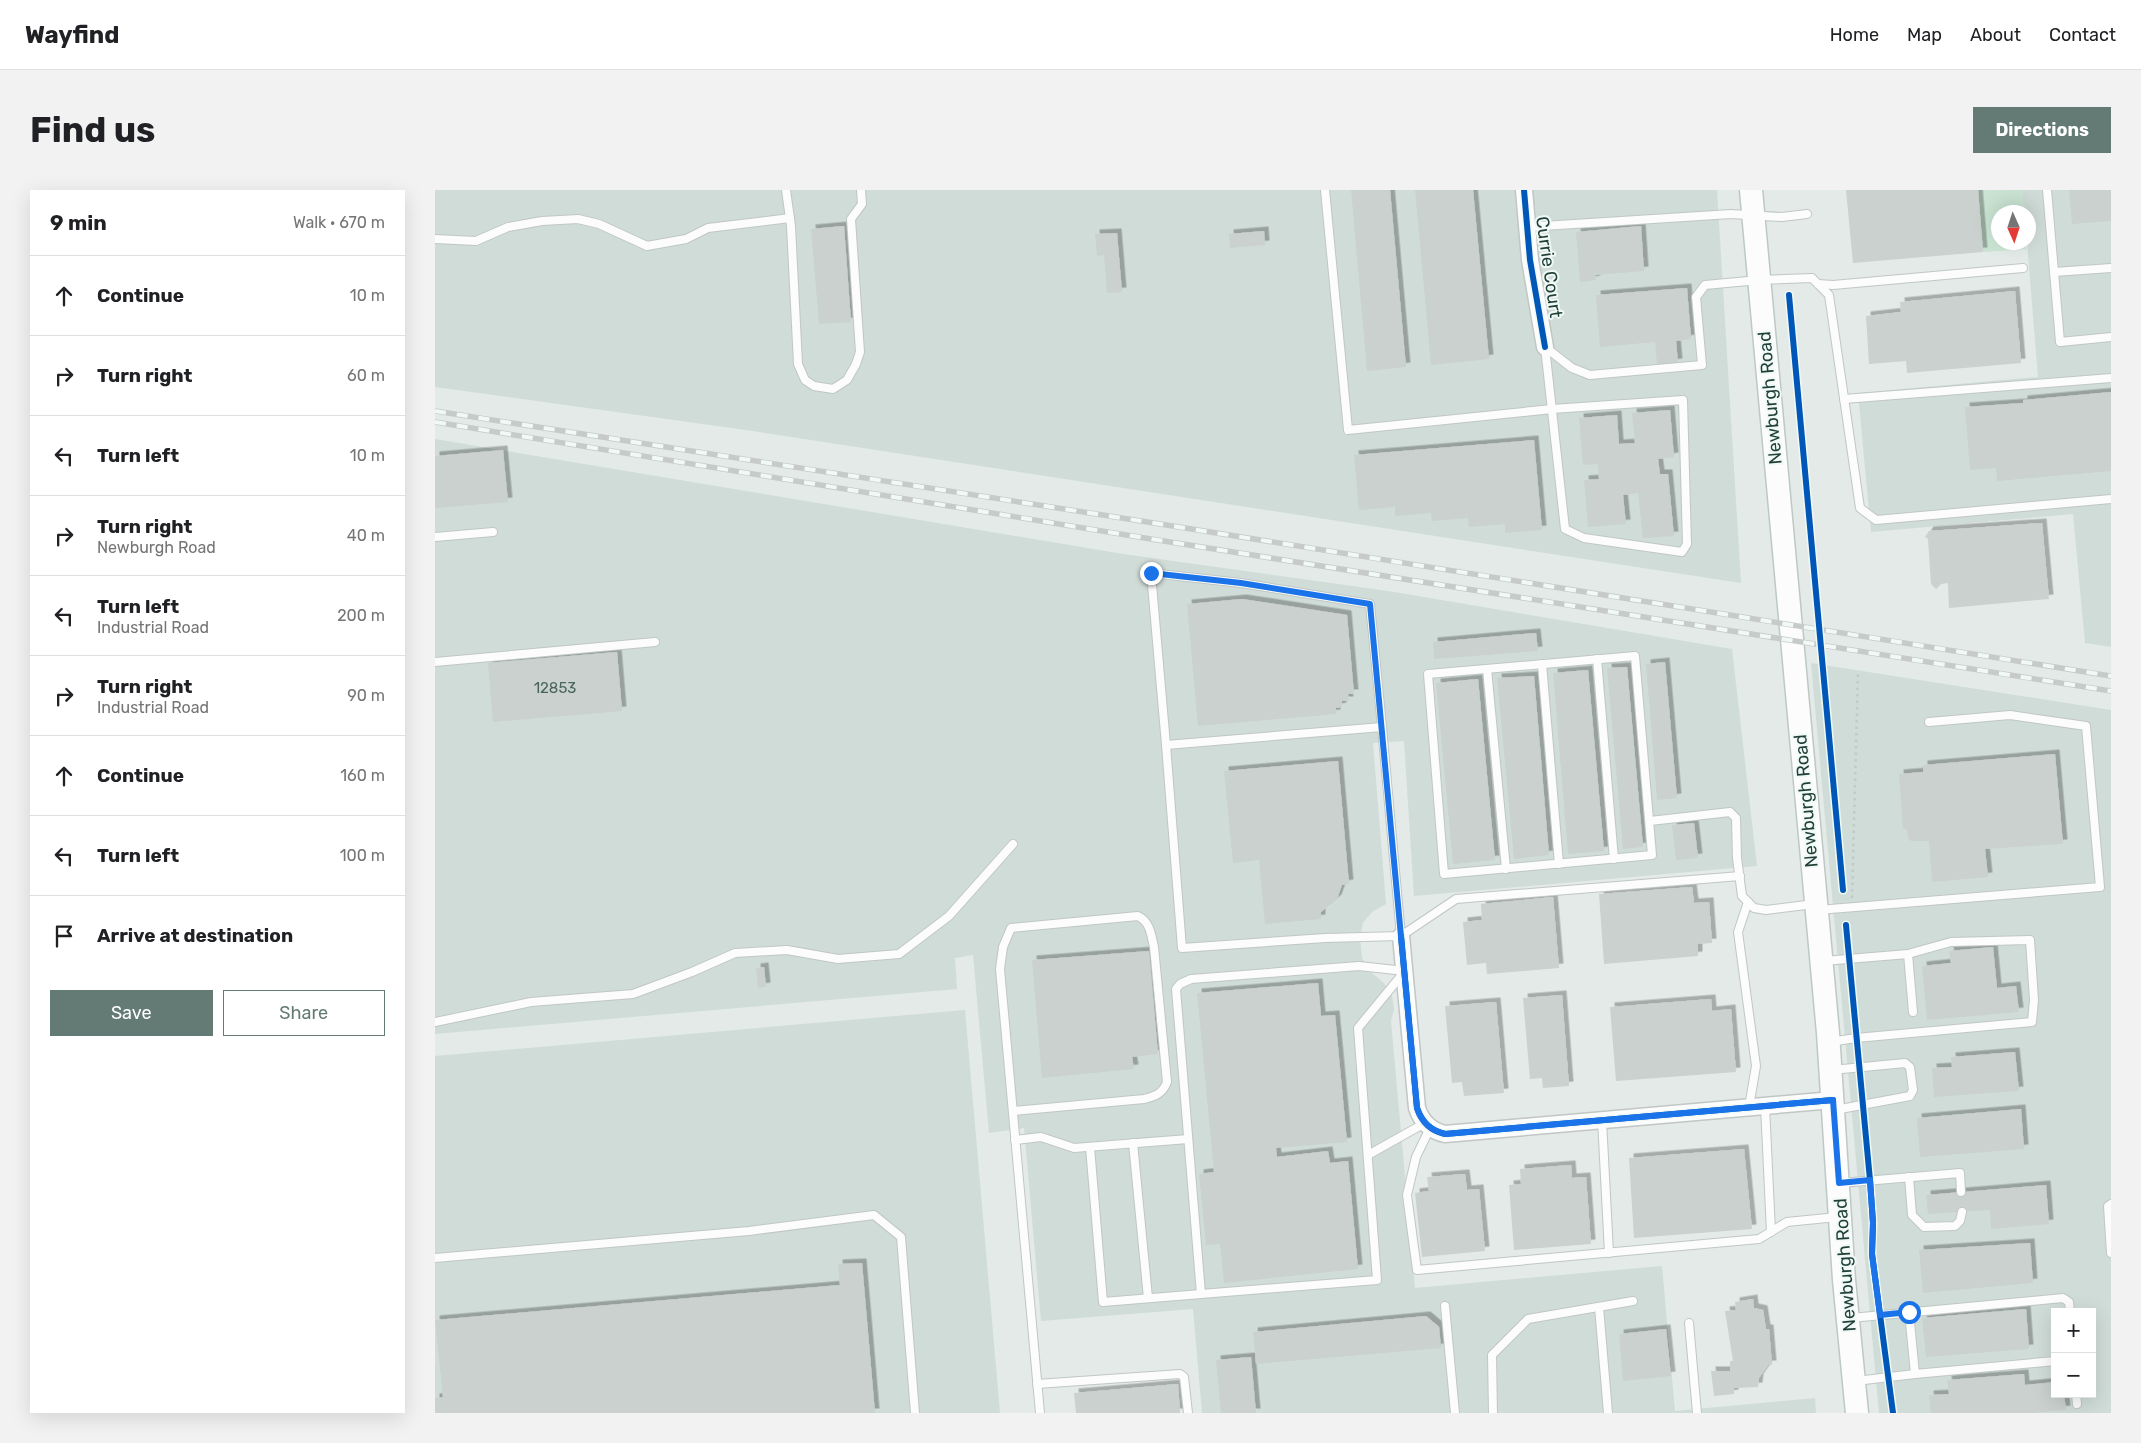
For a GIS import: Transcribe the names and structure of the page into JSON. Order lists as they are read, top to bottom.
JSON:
{
  "streets": {
    "main road": ["Newburgh Road"],
    "street": ["Currie Court"]
  },
  "house_numbers": ["12853"],
  "north": "bottom",
  "page": {
    "header": "Wayfind",
    "nav": [
      "Home",
      "Map",
      "About",
      "Contact"
    ],
    "buttons": [
      "Directions",
      ["Save", "Share"]
    ],
    "title": "Find us",
    "heading": ["9 min", "Walk · 670 m"],
    "list": [
      ["Continue", "10 m"],
      ["Turn right", "60 m"],
      ["Turn left", "10 m"],
      ["Turn right", "Newburgh Road", "40 m"],
      ["Turn left", "Industrial Road", "200 m"],
      ["Turn right", "Industrial Road", "90 m"],
      ["Continue", "160 m"],
      ["Turn left", "100 m"],
      "Arrive at destination"
    ],
    "map_buttons": ["+", "−"]
  }
}
